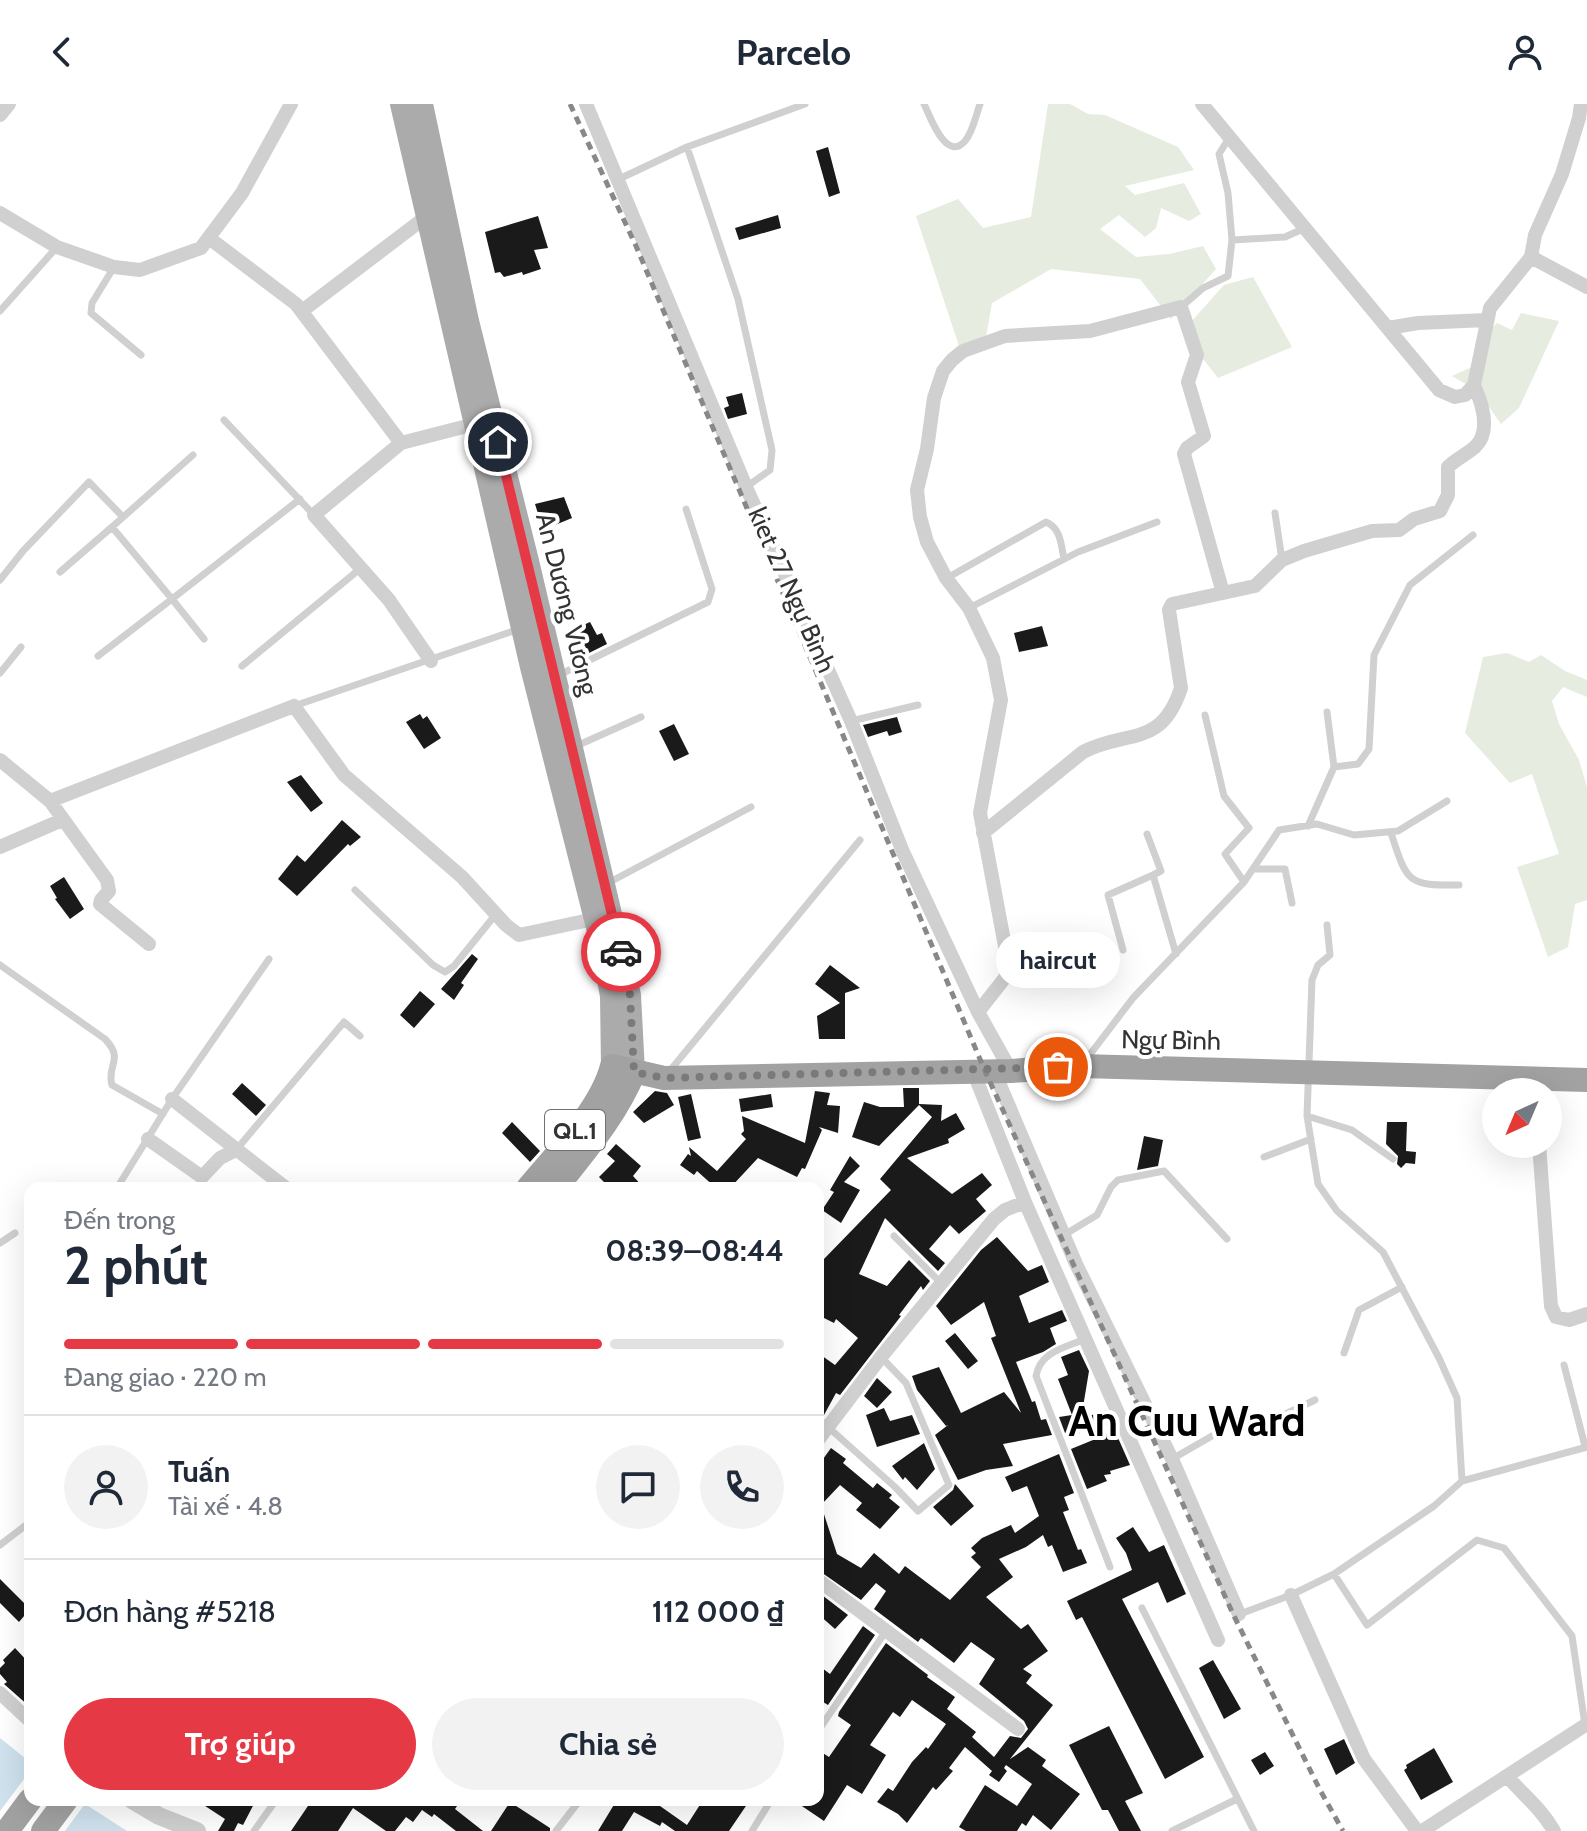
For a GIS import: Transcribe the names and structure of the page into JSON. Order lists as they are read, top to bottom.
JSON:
{
  "streets": {
    "highway": ["Ngự Bình", "QL.1"],
    "main road": ["An Dương Vương"],
    "street": ["kiet 27 Ngự Bình"]
  },
  "crossings": [
    ["kiet 27 Ngự Bình", "Ngự Bình"],
    ["An Dương Vương", "Ngự Bình"],
    ["An Dương Vương", "QL.1"],
    ["Ngự Bình", "QL.1"]
  ],
  "districts": ["An Cuu Ward"],
  "places": ["haircut"],
  "north": "bottom left",
  "page": {
    "header": "Parcelo",
    "bubble": "haircut",
    "heading": ["2 phút", "Đến trong", "08:39–08:44"],
    "panel": [
      "Tuấn",
      "Tài xế · 4.8",
      "Đơn hàng #5218",
      "112 000 ₫"
    ],
    "bar": "Đang giao · 220 m",
    "buttons": ["Trợ giúp", "Chia sẻ"]
  }
}
